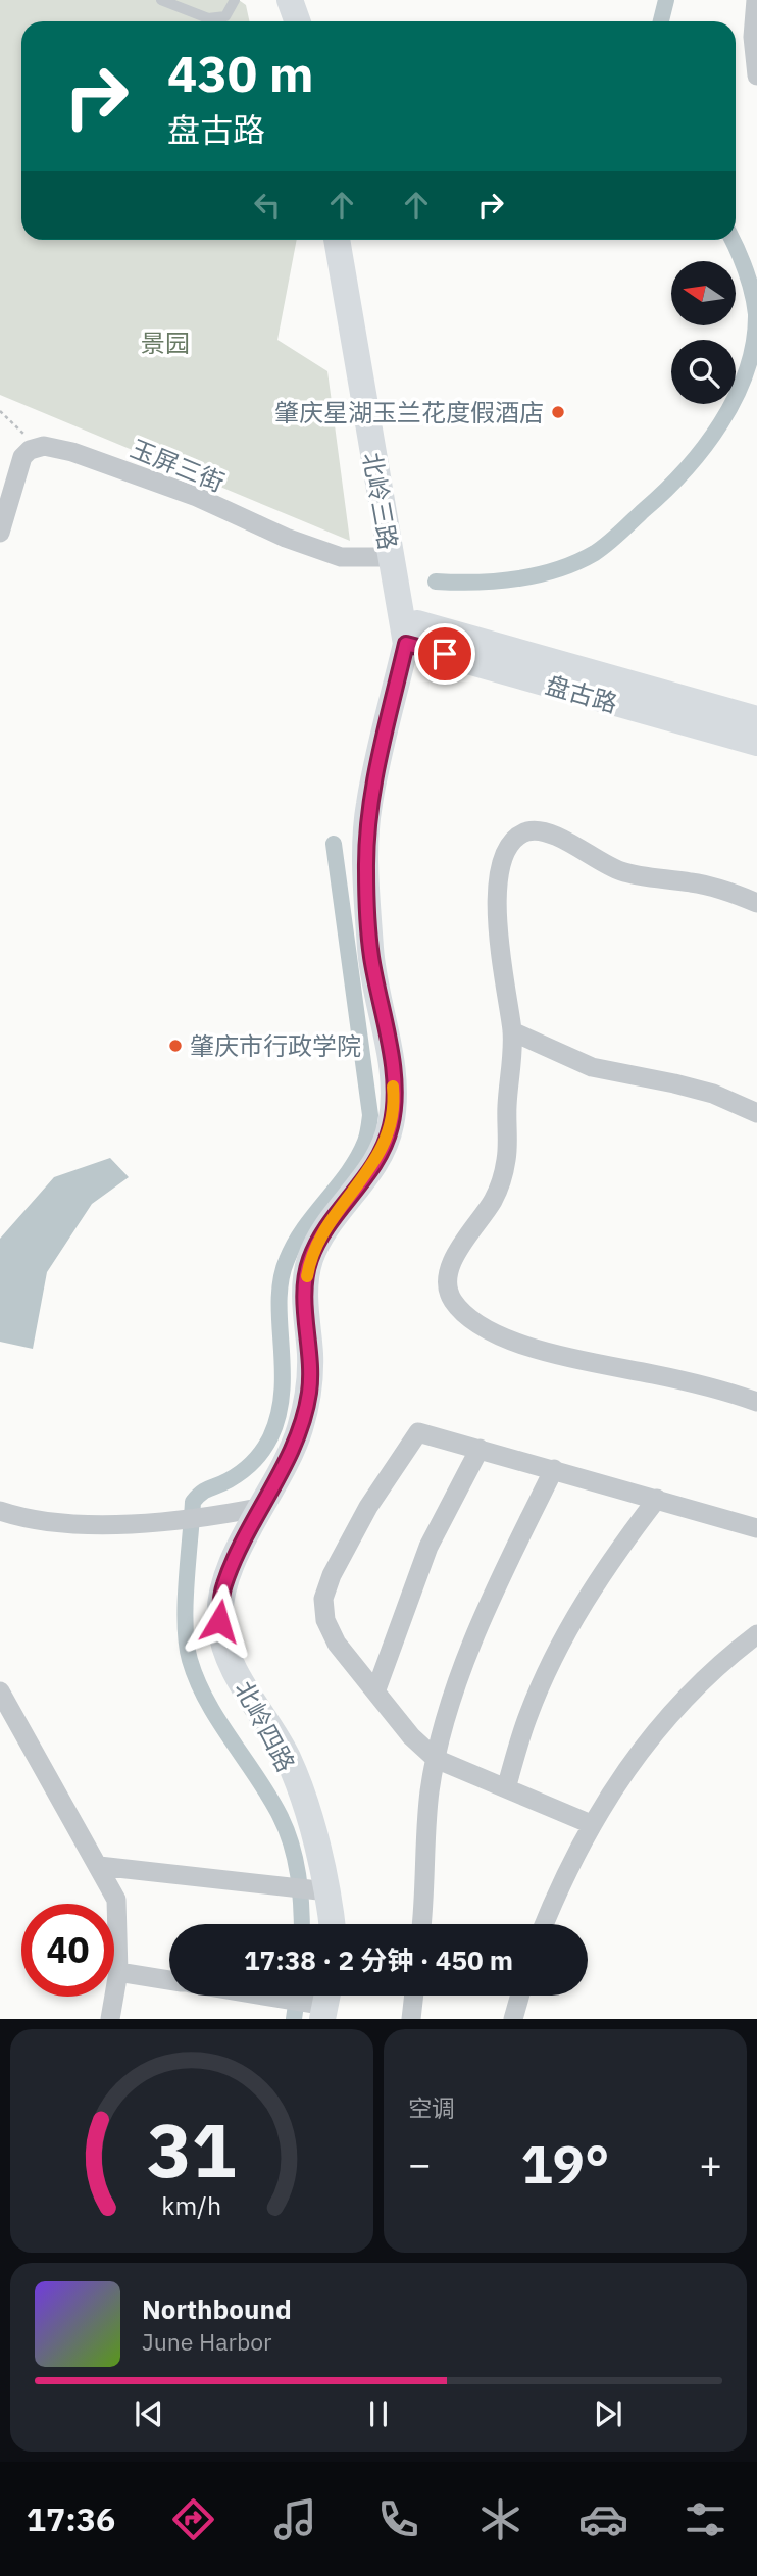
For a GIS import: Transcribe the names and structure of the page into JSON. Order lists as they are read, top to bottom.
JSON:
{
  "streets": {
    "street": [
      "玉屏三街",
      "北岭三路",
      "盘古路",
      "北岭四路"
    ]
  },
  "crossings": [
    ["玉屏三街", "北岭三路"],
    ["北岭三路", "盘古路"],
    ["北岭三路", "北岭四路"],
    ["盘古路", "北岭四路"]
  ],
  "parks": ["景园"],
  "places": ["肇庆星湖玉兰花度假酒店", "肇庆市行政学院"],
  "north": "left",
  "page": {
    "turn": ["430 m", "盘古路"],
    "limit": "40",
    "trip": "17:38 · 2 分钟 · 450 m",
    "tile": "空调",
    "heat": ["−", "19°", "+"],
    "song": ["Northbound", "June Harbor"],
    "tabs": "17:36",
    "gauge": ["31", "km/h"]
  }
}
